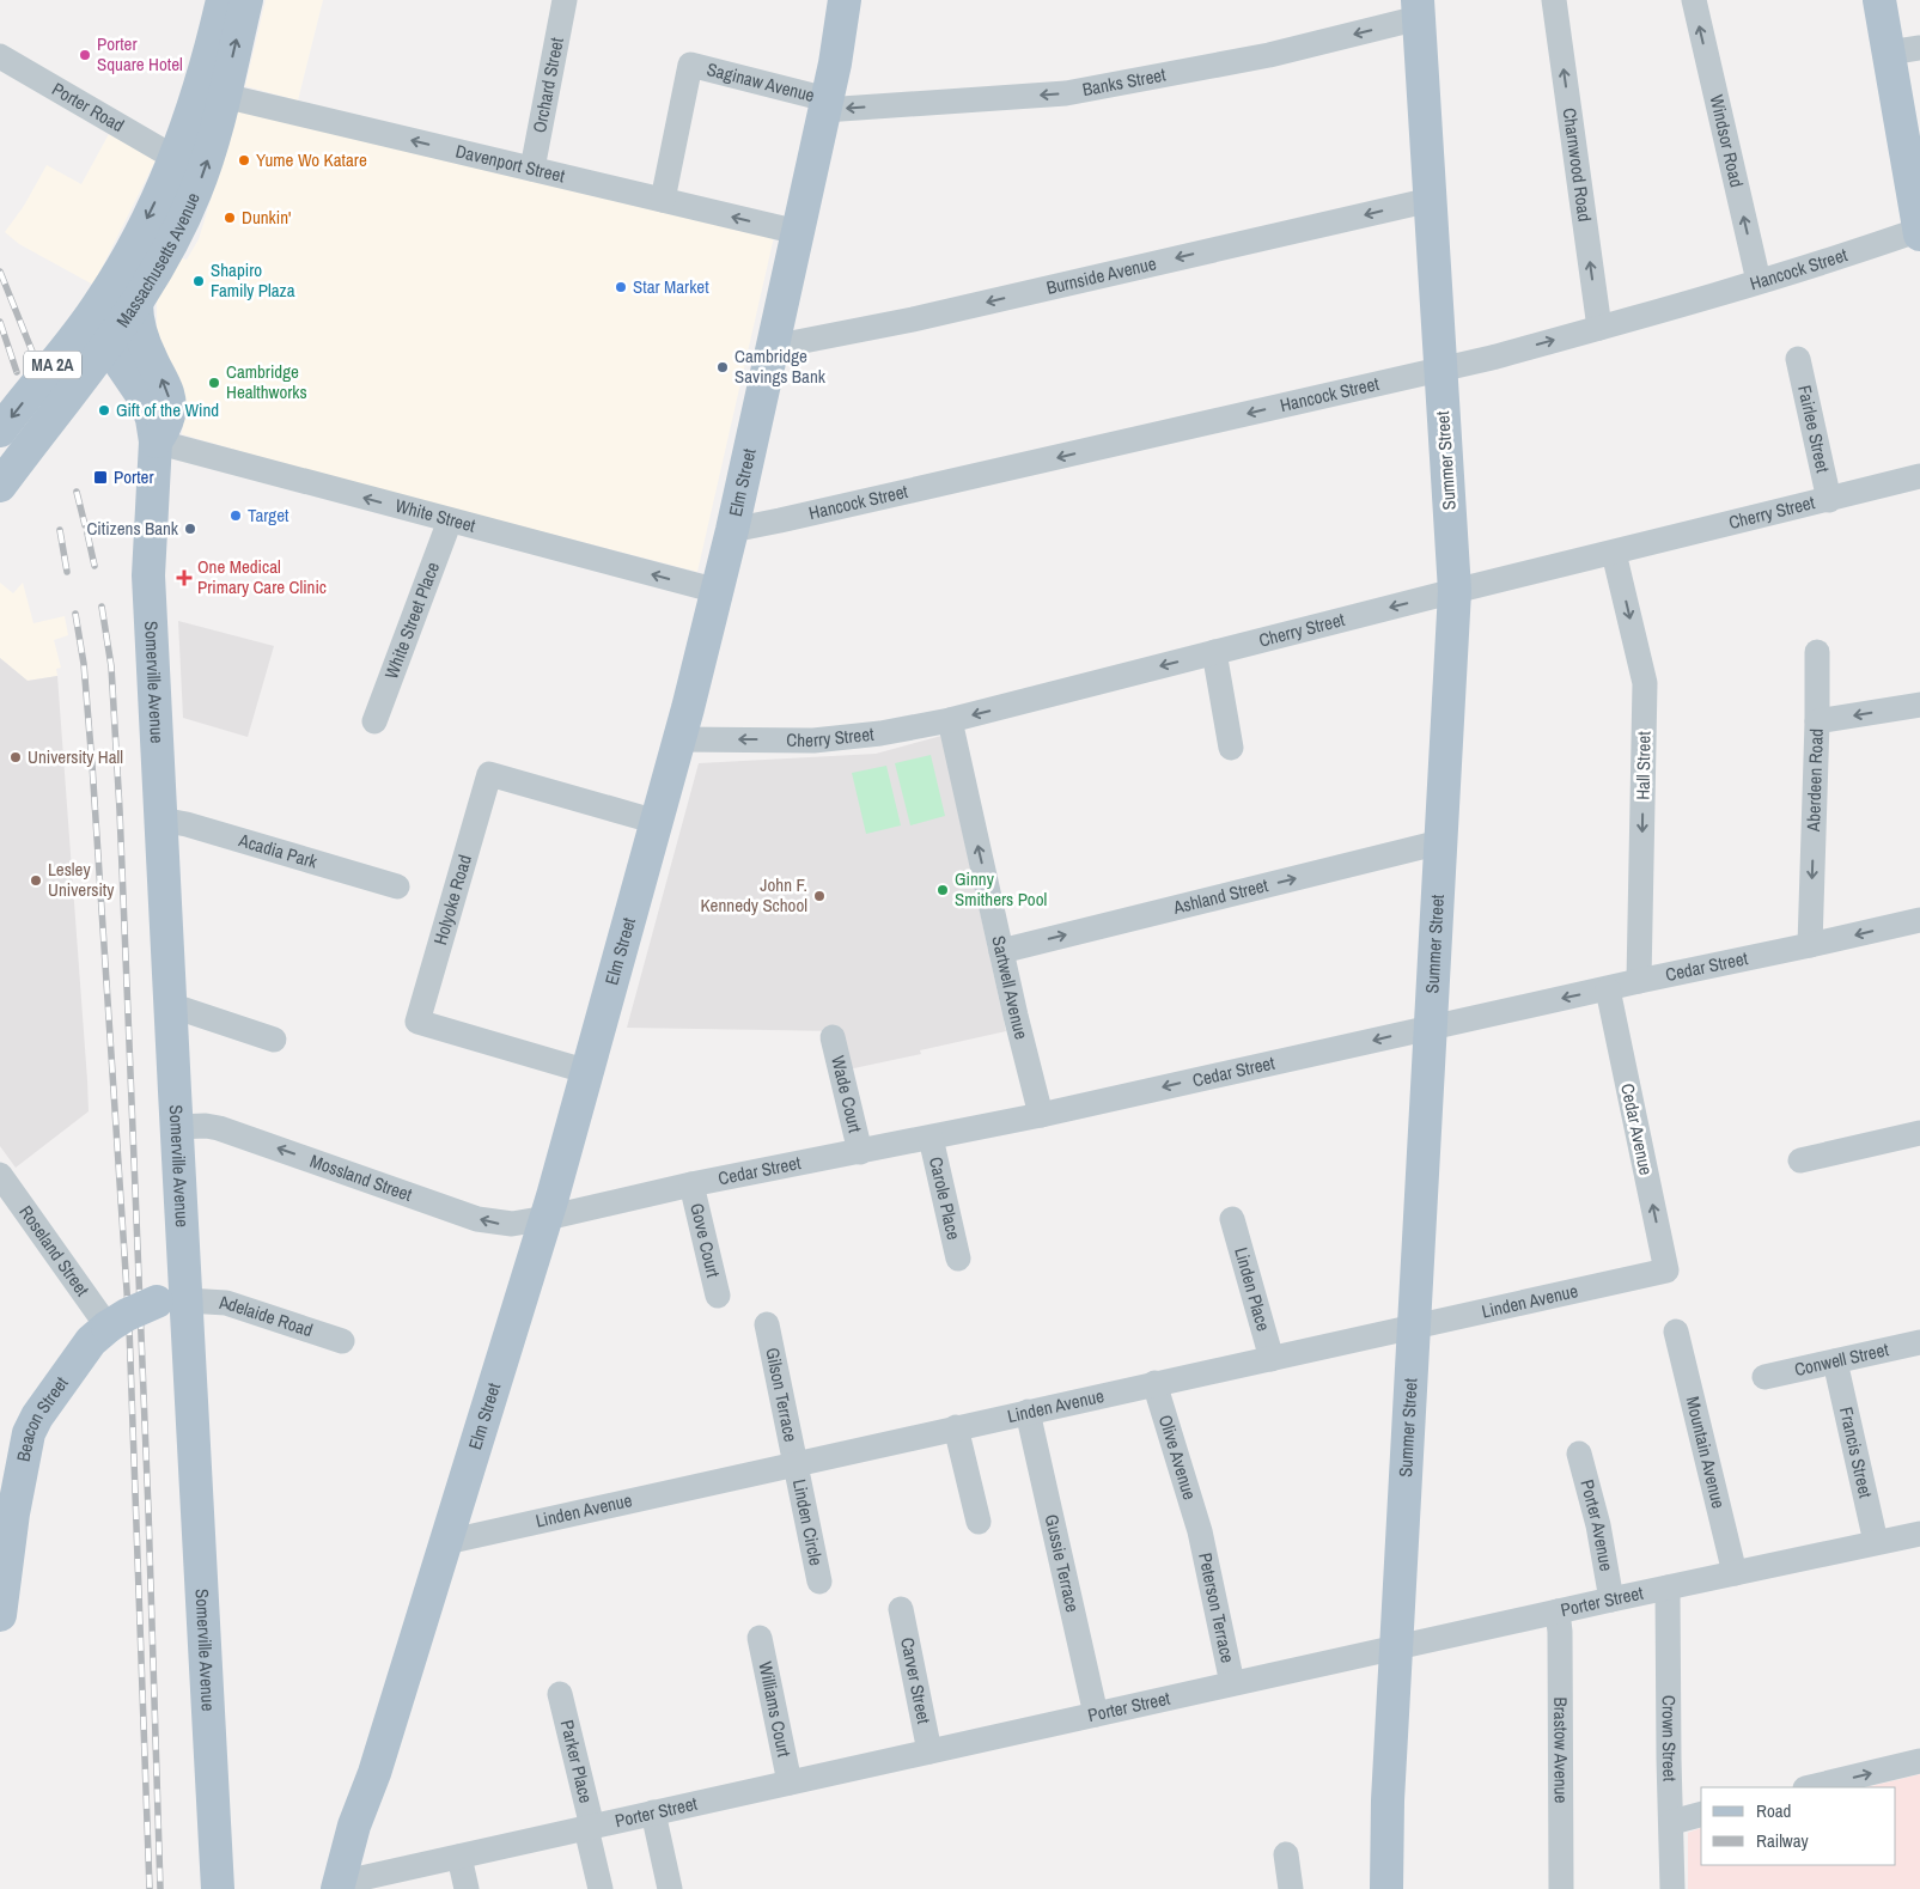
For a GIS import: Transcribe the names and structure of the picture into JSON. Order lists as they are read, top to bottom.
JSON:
{
  "streets": {
    "main road": [
      "Massachusetts Avenue",
      "MA 2A",
      "Summer Street",
      "Elm Street",
      "Somerville Avenue",
      "Beacon Street"
    ],
    "street": [
      "Saginaw Avenue",
      "Banks Street",
      "Orchard Street",
      "Porter Road",
      "Windsor Road",
      "Davenport Street",
      "Charnwood Road",
      "Hancock Street",
      "Burnside Avenue",
      "Fairlee Street",
      "Cherry Street",
      "White Street",
      "White Street Place",
      "Hall Street",
      "Aberdeen Road",
      "Acadia Park",
      "Ashland Street",
      "Holyoke Road",
      "Cedar Street",
      "Sartwell Avenue",
      "Wade Court",
      "Cedar Avenue",
      "Mossland Street",
      "Carole Place",
      "Gove Court",
      "Roseland Street",
      "Linden Place",
      "Linden Avenue",
      "Adelaide Road",
      "Conwell Street",
      "Gilson Terrace",
      "Mountain Avenue",
      "Francis Street",
      "Olive Avenue",
      "Linden Circle",
      "Porter Avenue",
      "Gussie Terrace",
      "Porter Street",
      "Peterson Terrace",
      "Carver Street",
      "Williams Court",
      "Crown Street",
      "Brastow Avenue",
      "Parker Place"
    ]
  },
  "crossings": [
    ["Saginaw Avenue", "Banks Street"],
    ["Saginaw Avenue", "Davenport Street"],
    ["Saginaw Avenue", "Elm Street"],
    ["Banks Street", "Summer Street"],
    ["Banks Street", "Elm Street"],
    ["Orchard Street", "Davenport Street"],
    ["Porter Road", "Massachusetts Avenue"],
    ["Windsor Road", "Hancock Street"],
    ["Davenport Street", "Massachusetts Avenue"],
    ["Davenport Street", "Elm Street"],
    ["Charnwood Road", "Hancock Street"],
    ["Massachusetts Avenue", "Somerville Avenue"],
    ["Hancock Street", "Summer Street"],
    ["Hancock Street", "Elm Street"],
    ["Burnside Avenue", "Summer Street"],
    ["Burnside Avenue", "Elm Street"],
    ["Fairlee Street", "Cherry Street"],
    ["Summer Street", "Cherry Street"],
    ["Summer Street", "Ashland Street"],
    ["Summer Street", "Cedar Street"],
    ["Summer Street", "Linden Avenue"],
    ["Summer Street", "Porter Street"],
    ["Elm Street", "Cherry Street"],
    ["Elm Street", "White Street"],
    ["Elm Street", "Holyoke Road"],
    ["Elm Street", "Cedar Street"],
    ["Elm Street", "Mossland Street"],
    ["Elm Street", "Linden Avenue"],
    ["Elm Street", "Porter Street"],
    ["Cherry Street", "Hall Street"],
    ["Cherry Street", "Sartwell Avenue"],
    ["White Street", "White Street Place"],
    ["White Street", "Somerville Avenue"],
    ["Somerville Avenue", "Acadia Park"],
    ["Somerville Avenue", "Mossland Street"],
    ["Somerville Avenue", "Adelaide Road"],
    ["Somerville Avenue", "Beacon Street"],
    ["Hall Street", "Cedar Street"],
    ["Aberdeen Road", "Cedar Street"],
    ["Ashland Street", "Sartwell Avenue"],
    ["Cedar Street", "Sartwell Avenue"],
    ["Cedar Street", "Wade Court"],
    ["Cedar Street", "Cedar Avenue"],
    ["Cedar Street", "Mossland Street"],
    ["Cedar Street", "Carole Place"],
    ["Cedar Street", "Gove Court"],
    ["Cedar Avenue", "Linden Avenue"],
    ["Roseland Street", "Beacon Street"],
    ["Linden Place", "Linden Avenue"],
    ["Linden Avenue", "Gilson Terrace"],
    ["Linden Avenue", "Olive Avenue"],
    ["Linden Avenue", "Linden Circle"],
    ["Linden Avenue", "Gussie Terrace"],
    ["Adelaide Road", "Beacon Street"],
    ["Conwell Street", "Francis Street"],
    ["Gilson Terrace", "Linden Circle"],
    ["Mountain Avenue", "Porter Street"],
    ["Francis Street", "Porter Street"],
    ["Olive Avenue", "Peterson Terrace"],
    ["Porter Avenue", "Porter Street"],
    ["Gussie Terrace", "Porter Street"],
    ["Porter Street", "Peterson Terrace"],
    ["Porter Street", "Carver Street"],
    ["Porter Street", "Williams Court"],
    ["Porter Street", "Crown Street"],
    ["Porter Street", "Brastow Avenue"],
    ["Porter Street", "Parker Place"]
  ],
  "one_way": [
    "Banks Street",
    "Windsor Road",
    "Davenport Street",
    "Charnwood Road",
    "Burnside Avenue",
    "Cherry Street",
    "White Street",
    "Hall Street",
    "Aberdeen Road",
    "Ashland Street",
    "Cedar Street",
    "Sartwell Avenue",
    "Cedar Avenue",
    "Mossland Street"
  ],
  "places": {
    "other": [
      "Porter Square Hotel",
      "Yume Wo Katare",
      "Dunkin'",
      "Shapiro Family Plaza",
      "Star Market",
      "Cambridge Savings Bank",
      "Cambridge Healthworks",
      "Gift of the Wind",
      "Target",
      "Citizens Bank",
      "University Hall",
      "Lesley University",
      "Ginny Smithers Pool",
      "John F. Kennedy School"
    ],
    "transit": ["Porter"],
    "health": ["One Medical Primary Care Clinic"]
  },
  "legend": ["Road", "Railway"]
}
